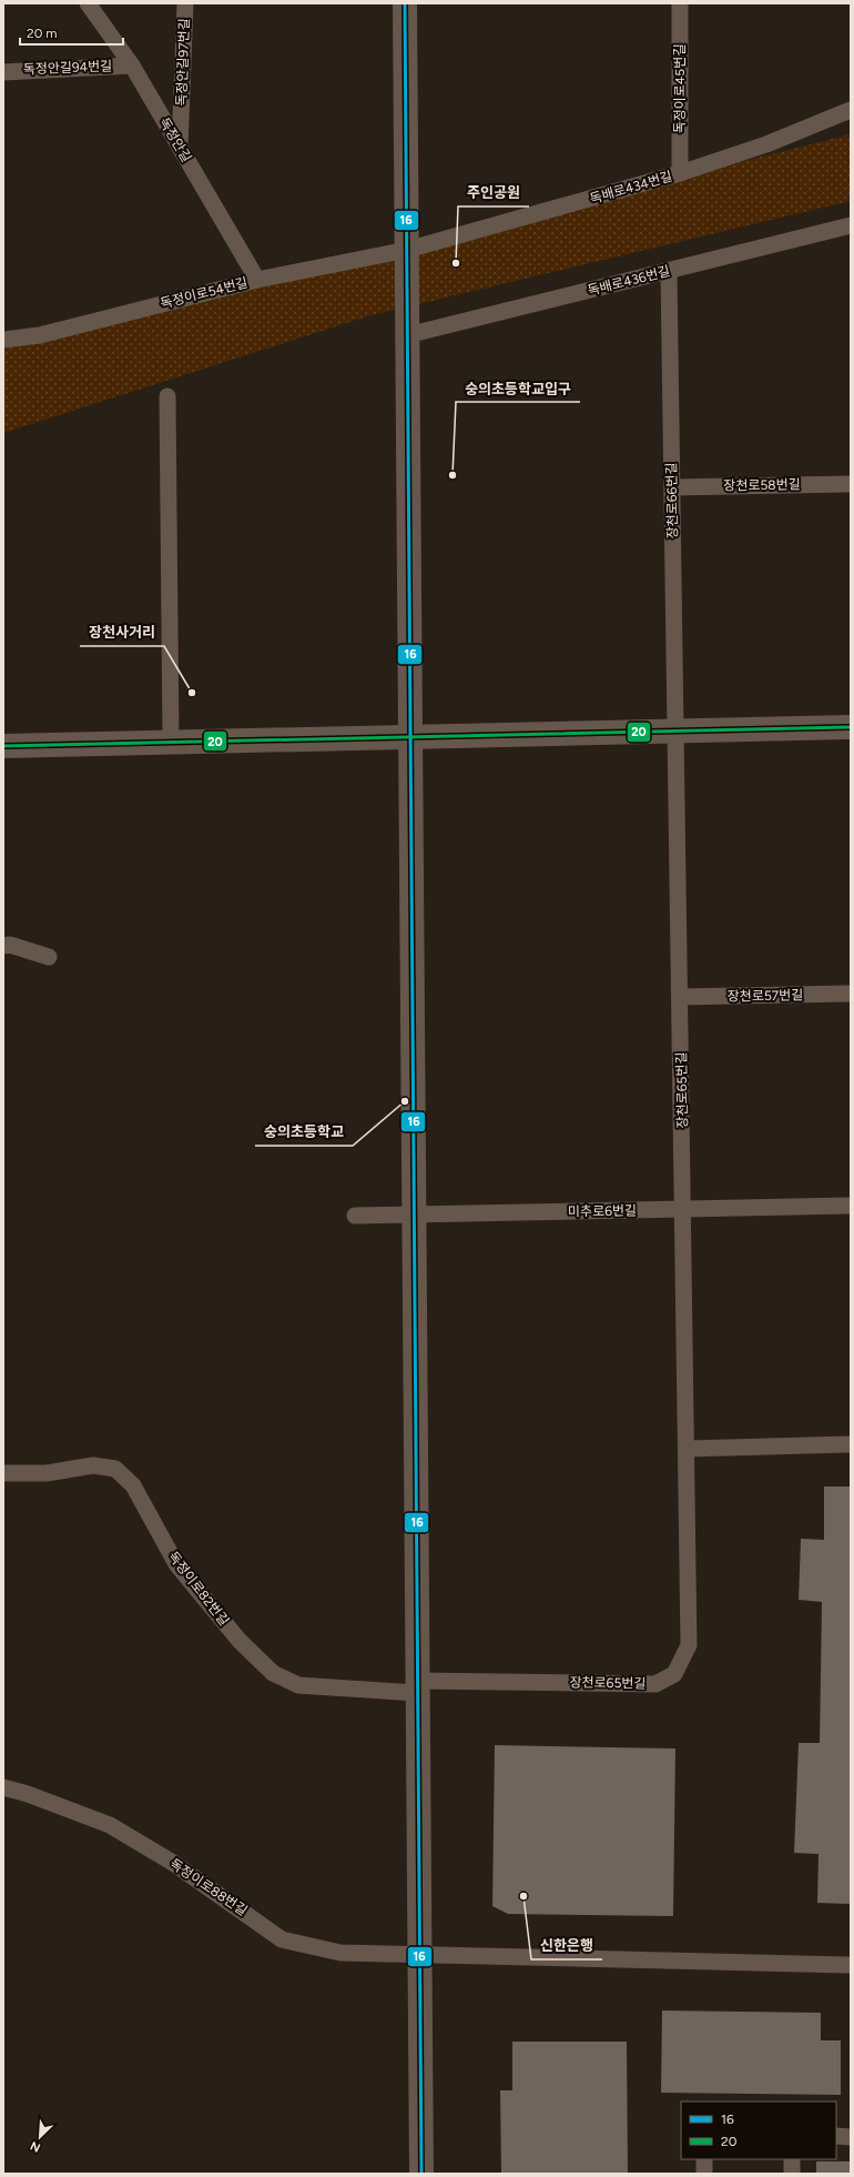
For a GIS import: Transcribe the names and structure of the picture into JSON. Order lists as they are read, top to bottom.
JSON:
{
  "streets": {
    "lane": [
      "독정안길97번길",
      "독정안길94번길",
      "독정이로45번길",
      "독정안길",
      "독배로434번길",
      "독배로436번길",
      "독정이로54번길",
      "장천로58번길",
      "장천로66번길",
      "장천로57번길",
      "장천로65번길",
      "미추로6번길",
      "독정이로82번길",
      "독정이로88번길"
    ]
  },
  "crossings": [
    ["독정안길97번길", "독정안길"],
    ["독정안길94번길", "독정안길"],
    ["독정이로45번길", "독배로434번길"],
    ["독정안길", "독정이로54번길"],
    ["독배로434번길", "독정이로54번길"],
    ["독배로436번길", "장천로66번길"],
    ["장천로58번길", "장천로66번길"],
    ["장천로66번길", "장천로65번길"],
    ["장천로57번길", "장천로65번길"],
    ["장천로65번길", "미추로6번길"],
    ["장천로65번길", "독정이로82번길"]
  ],
  "places": [
    "주인공원",
    "숭의초등학교입구",
    "장천사거리",
    "숭의초등학교",
    "신한은행"
  ],
  "lines": ["transit line 16", "transit line 20"],
  "legend": ["16", "20"],
  "scale_bar": "20 m",
  "north": "bottom left"
}
